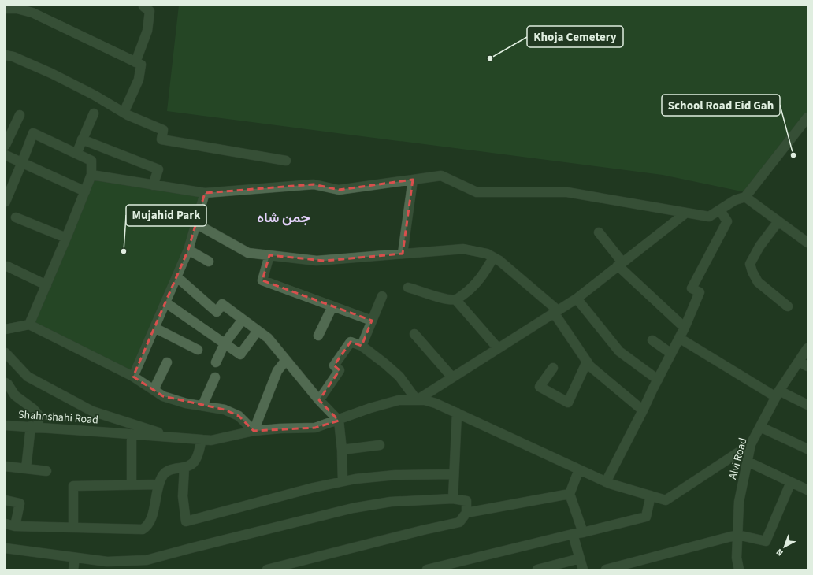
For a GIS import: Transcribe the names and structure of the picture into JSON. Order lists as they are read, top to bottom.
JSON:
{
  "streets": {
    "street": ["Shahnshahi Road", "Alvi Road"]
  },
  "districts": ["جمن شاہ"],
  "places": ["Khoja Cemetery", "School Road Eid Gah", "Mujahid Park"],
  "north": "bottom left"
}
